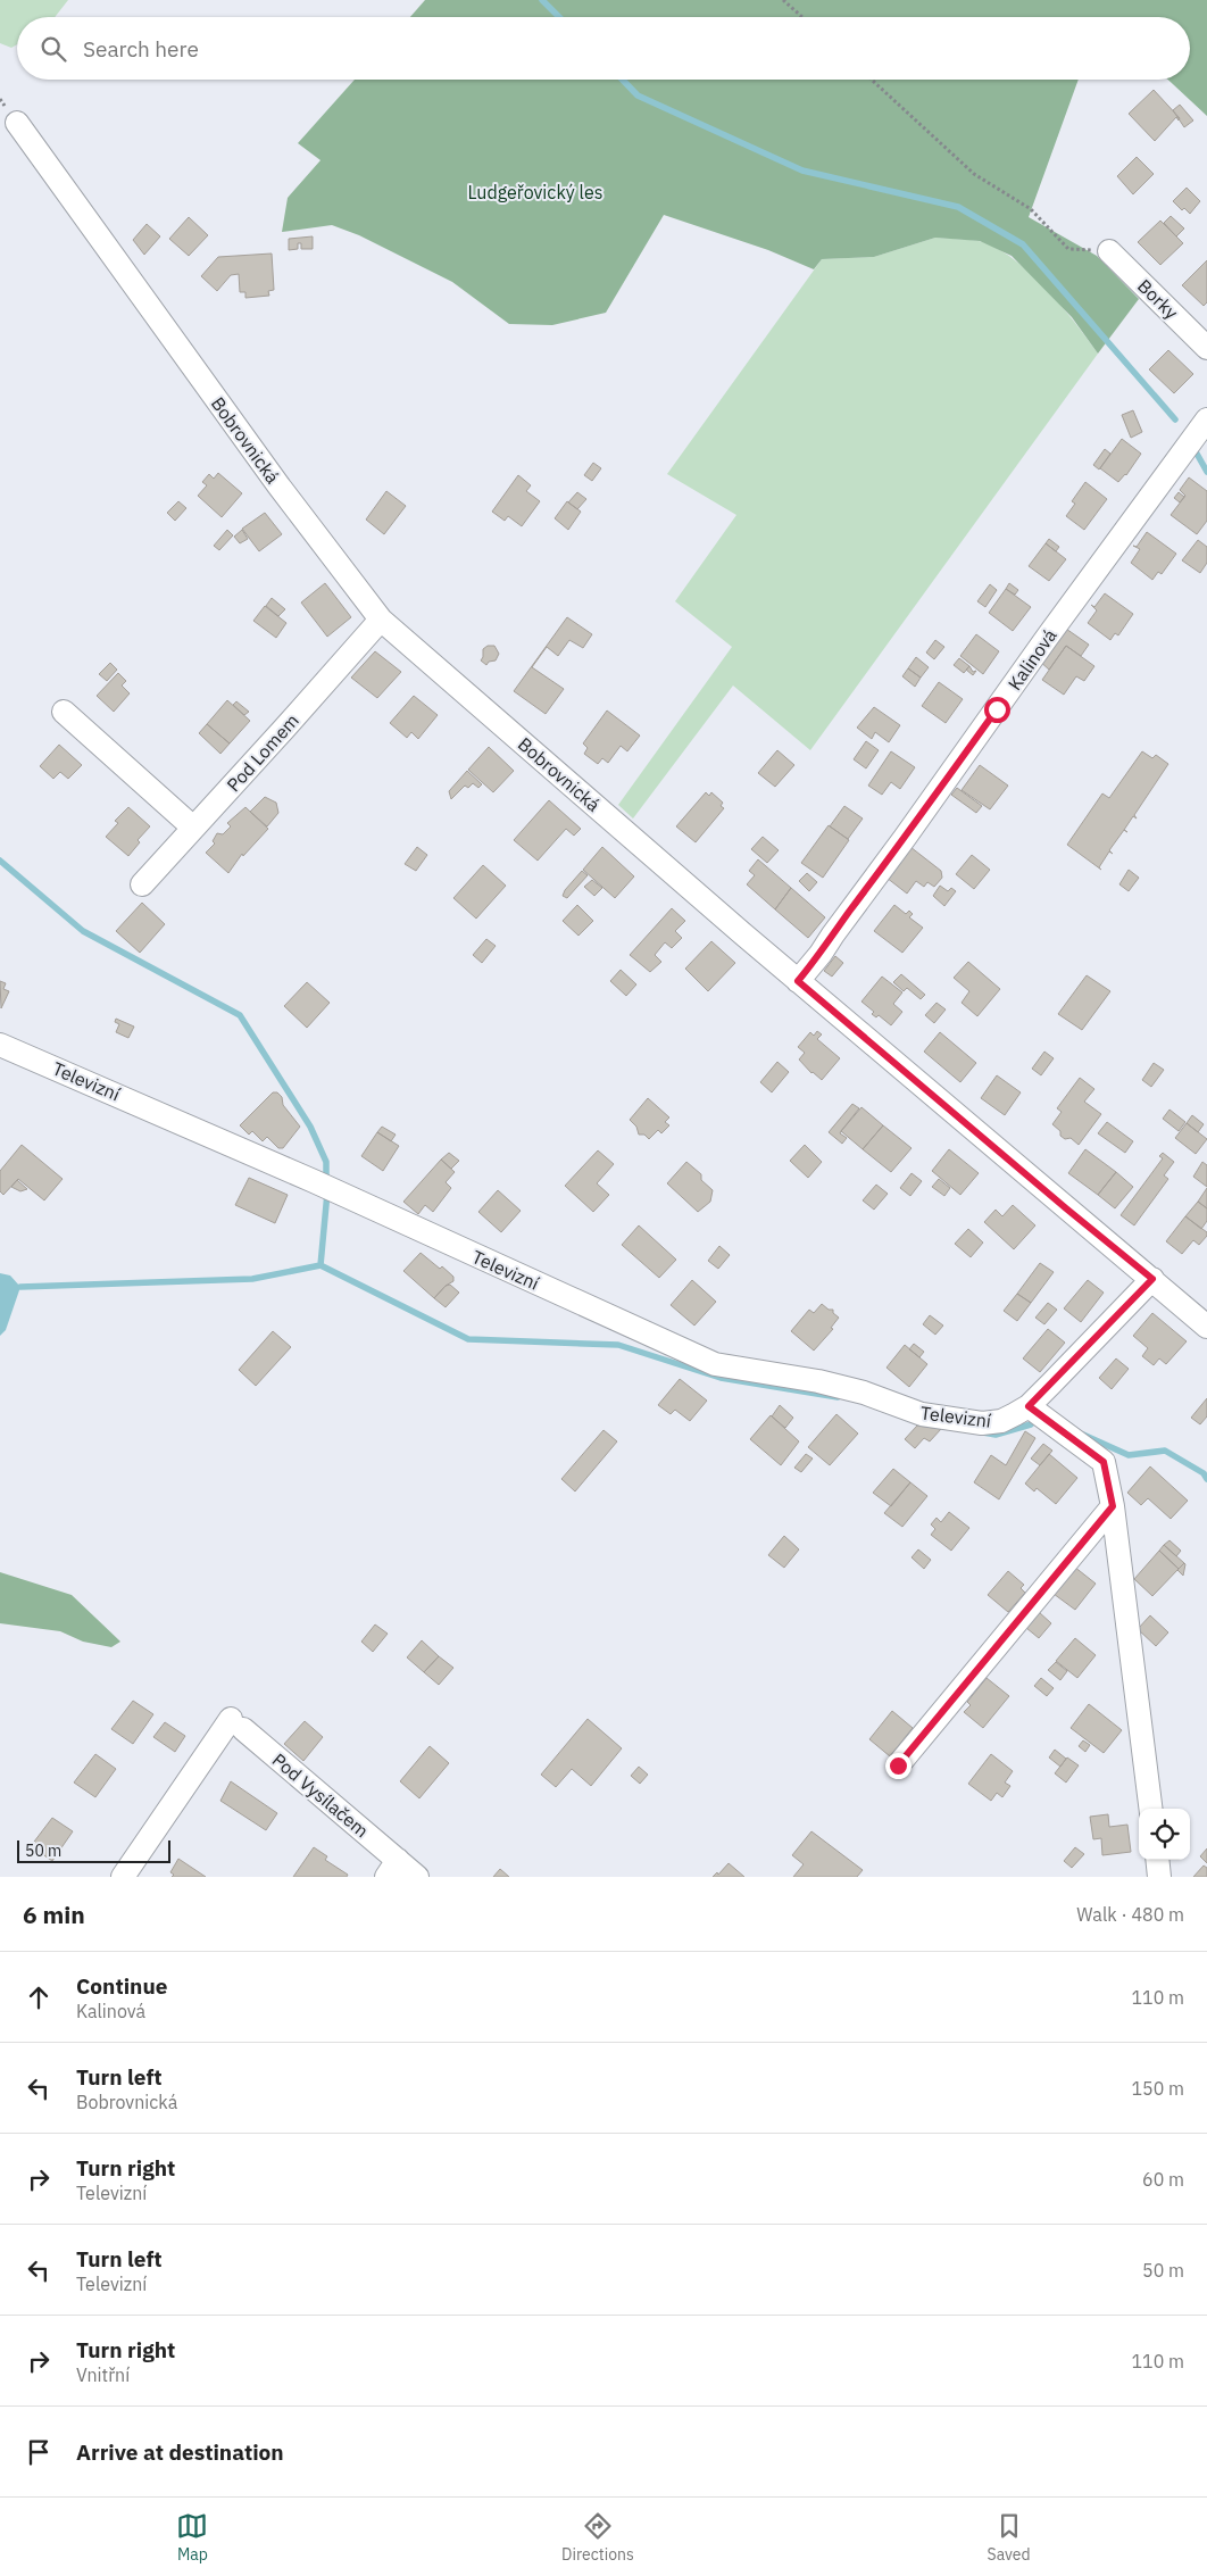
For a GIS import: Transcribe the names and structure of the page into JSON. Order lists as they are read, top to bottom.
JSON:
{
  "streets": {
    "street": [
      "Borky",
      "Bobrovnická",
      "Kalinová",
      "Pod Lomem",
      "Televizní",
      "Pod Vysílačem"
    ]
  },
  "crossings": [
    ["Bobrovnická", "Kalinová"],
    ["Bobrovnická", "Pod Lomem"],
    ["Bobrovnická", "Televizní"]
  ],
  "parks": ["Ludgeřovický les"],
  "scale_bar": "50 m",
  "page": {
    "search": "Search here",
    "scale": "50 m",
    "heading": ["6 min", "Walk · 480 m"],
    "list": [
      ["Continue", "Kalinová", "110 m"],
      ["Turn left", "Bobrovnická", "150 m"],
      ["Turn right", "Televizní", "60 m"],
      ["Turn left", "Televizní", "50 m"],
      ["Turn right", "Vnitřní", "110 m"],
      "Arrive at destination"
    ],
    "nav": ["Map", "Directions", "Saved"]
  }
}
